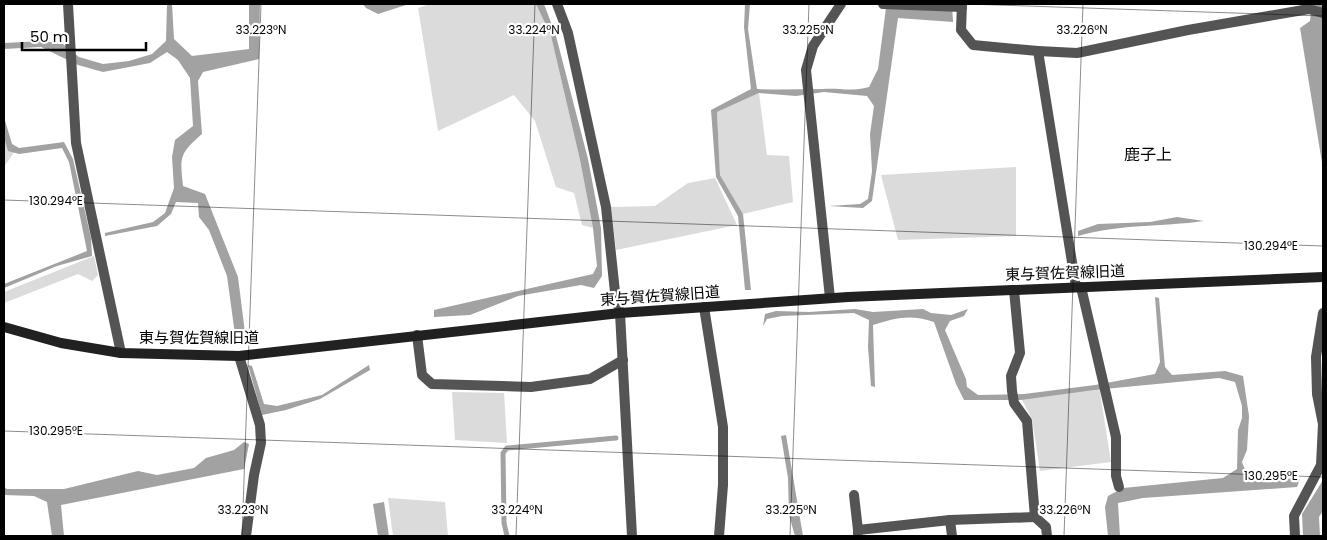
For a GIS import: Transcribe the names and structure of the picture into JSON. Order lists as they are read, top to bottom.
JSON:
{
  "streets": {
    "main road": ["東与賀佐賀線旧道"]
  },
  "districts": ["鹿子上"],
  "scale_bar": "50 m",
  "coordinates": [
    "33.223°N",
    "33.224°N",
    "33.225°N",
    "33.226°N",
    "130.294°E",
    "130.295°E"
  ]
}
